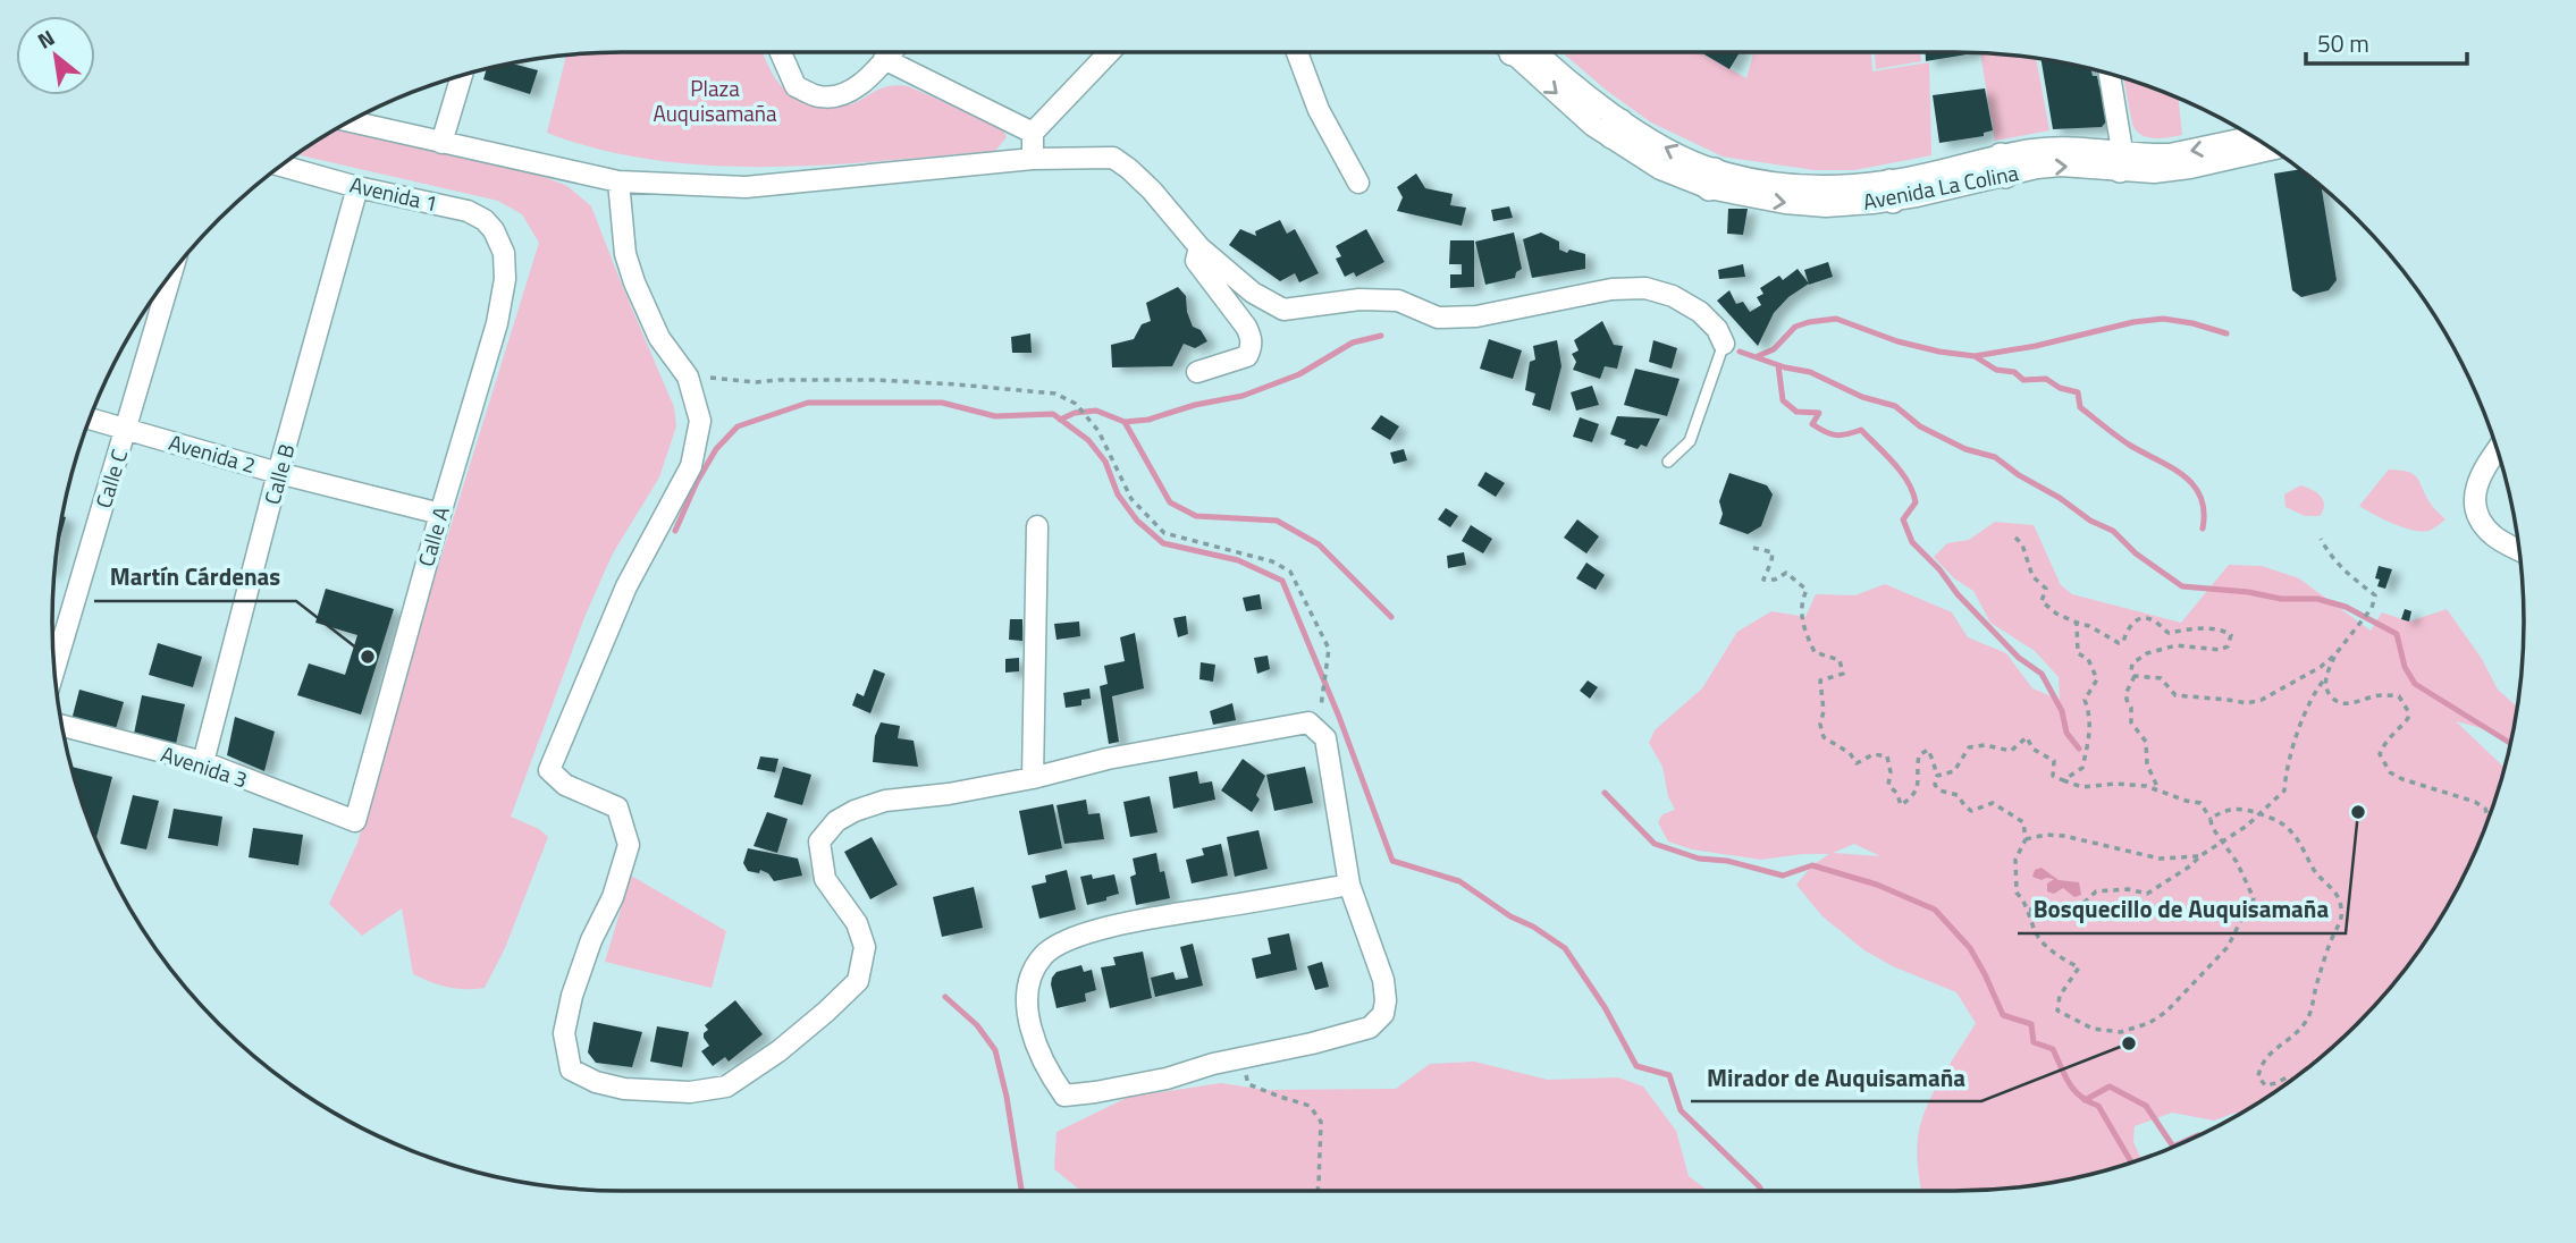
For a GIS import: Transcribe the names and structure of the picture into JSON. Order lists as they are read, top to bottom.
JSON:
{
  "streets": {
    "street": [
      "Avenida La Colina",
      "Avenida 1",
      "Avenida 2",
      "Calle B",
      "Calle C",
      "Calle A",
      "Avenida 3"
    ]
  },
  "crossings": [
    ["Avenida 1", "Calle B"],
    ["Avenida 1", "Calle A"],
    ["Avenida 2", "Calle B"],
    ["Avenida 2", "Calle C"],
    ["Avenida 2", "Calle A"],
    ["Calle B", "Avenida 3"],
    ["Calle A", "Avenida 3"]
  ],
  "parks": ["Plaza Auquisamaña"],
  "places": ["Martín Cárdenas", "Bosquecillo de Auquisamaña", "Mirador de Auquisamaña"],
  "scale_bar": "50 m",
  "north": "top left"
}
